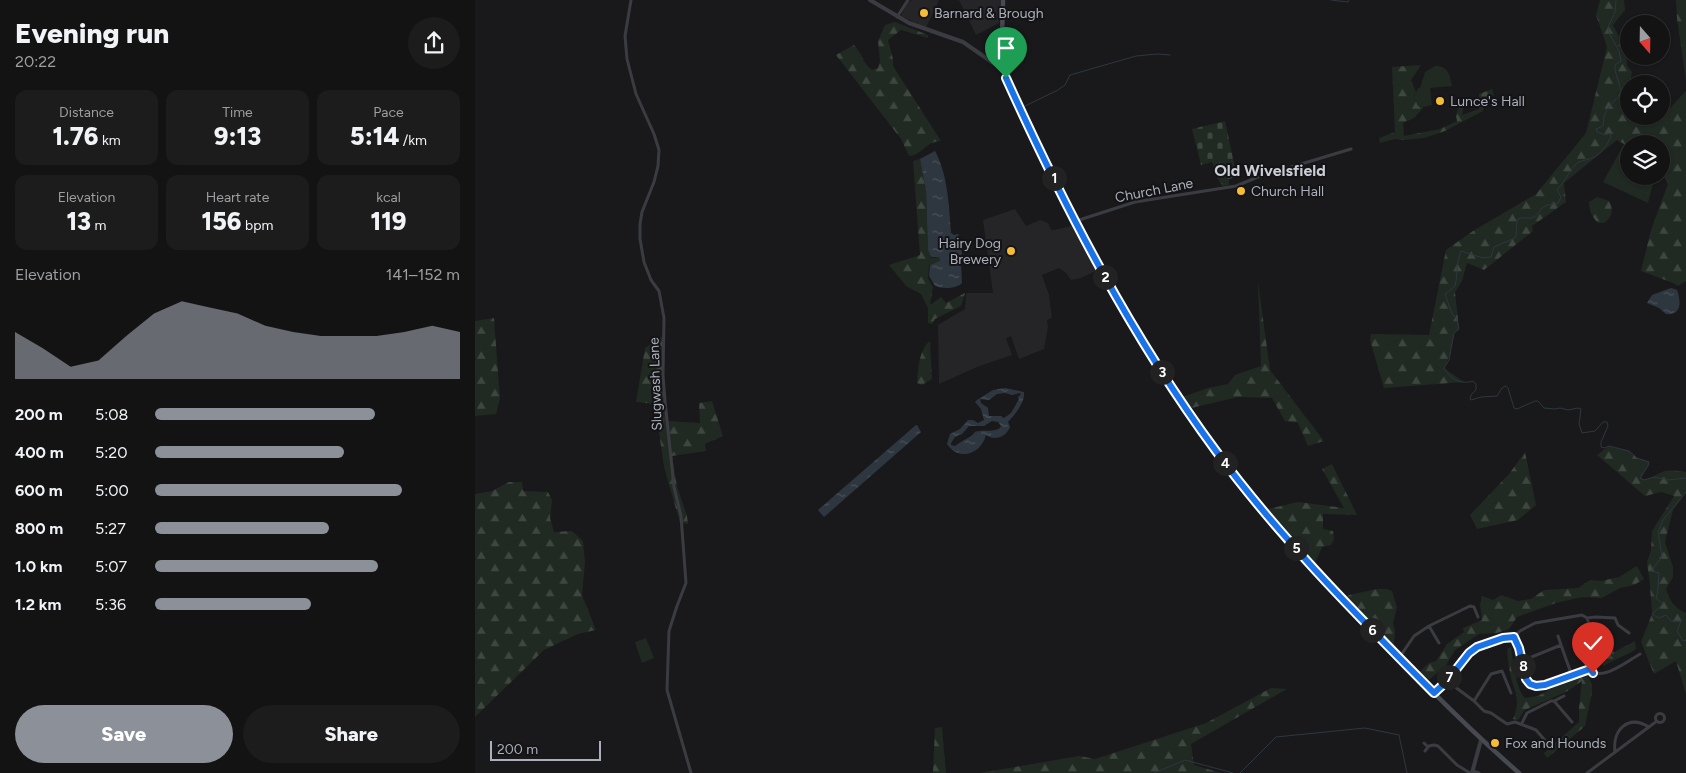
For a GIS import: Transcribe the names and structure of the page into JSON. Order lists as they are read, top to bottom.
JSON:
{
  "streets": {
    "street": ["Church Lane", "Slugwash Lane"]
  },
  "districts": ["Old Wivelsfield"],
  "places": [
    "Barnard & Brough",
    "Lunce's Hall",
    "Church Hall",
    "Hairy Dog Brewery",
    "Fox and Hounds"
  ],
  "scale_bar": "200 m",
  "north": "bottom",
  "page": {
    "heading": ["Evening run", "20:22"],
    "stats": [
      ["Distance", "1.76 km"],
      ["Time", "9:13"],
      ["Pace", "5:14 /km"],
      ["Elevation", "13 m"],
      ["Heart rate", "156 bpm"],
      ["kcal", "119"]
    ],
    "pins": [
      "1",
      "2",
      "3",
      "4",
      "5",
      "6",
      "8",
      "7"
    ],
    "chart": ["Elevation", "141–152 m"],
    "list": [
      {
        "name": "200 m",
        "note": "5:08"
      },
      {
        "name": "400 m",
        "note": "5:20"
      },
      {
        "name": "600 m",
        "note": "5:00"
      },
      {
        "name": "800 m",
        "note": "5:27"
      },
      {
        "name": "1.0 km",
        "note": "5:07"
      },
      {
        "name": "1.2 km",
        "note": "5:36"
      }
    ],
    "buttons": ["Save", "Share"],
    "scale": "200 m"
  }
}
